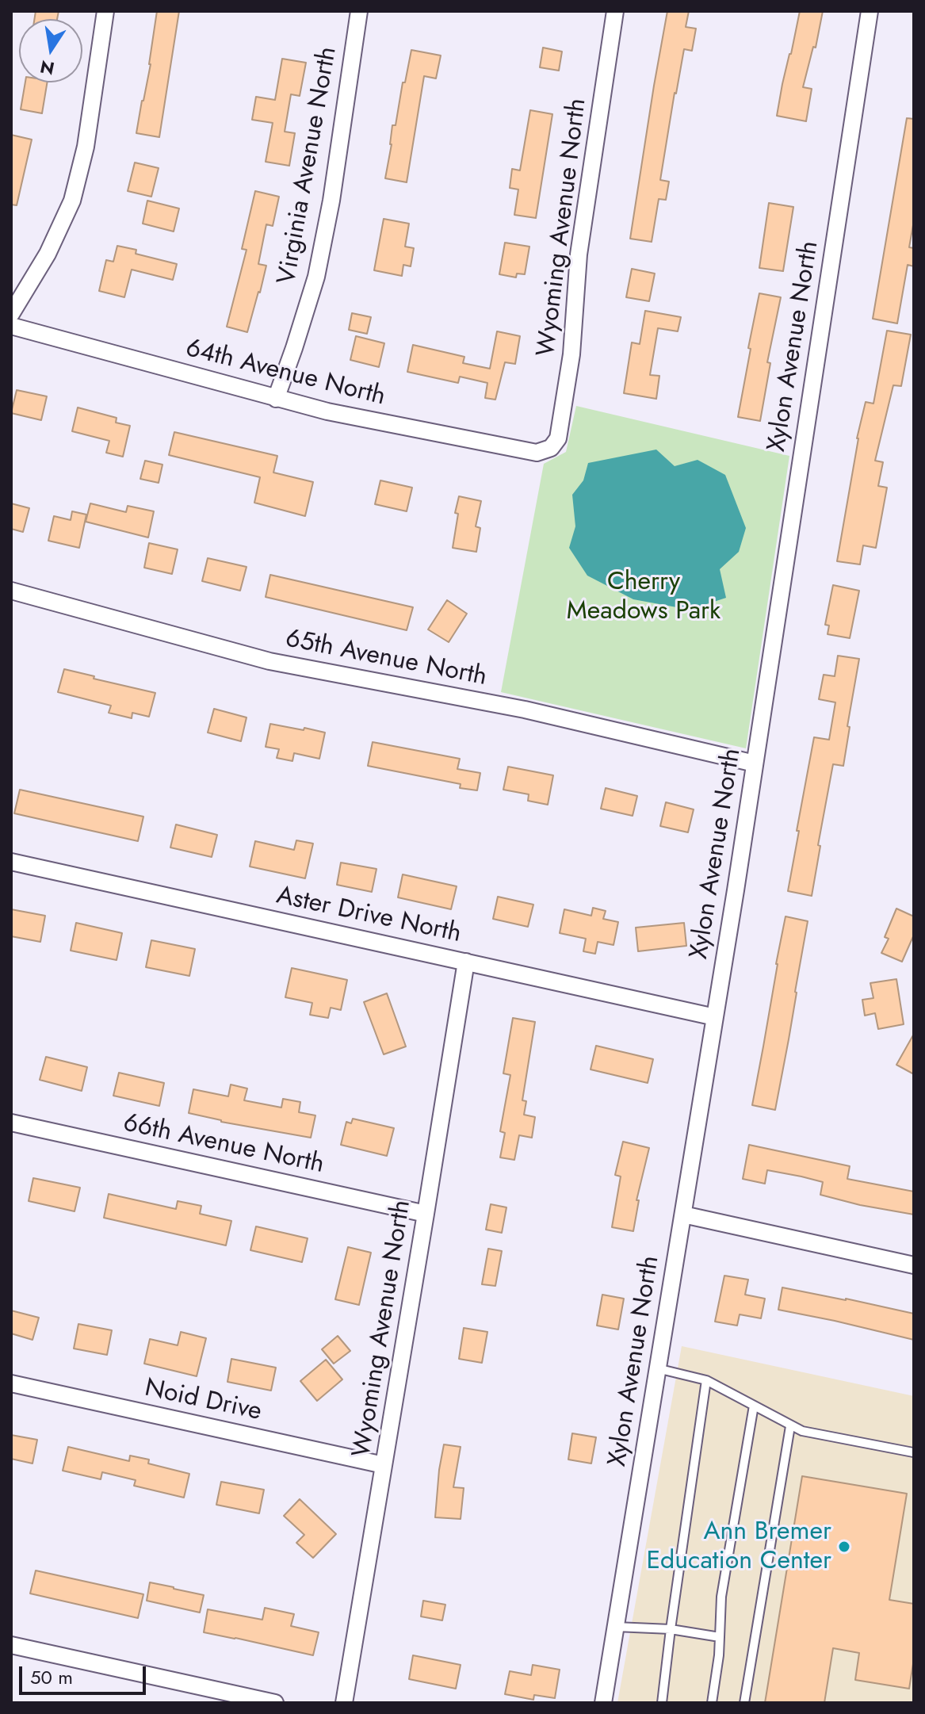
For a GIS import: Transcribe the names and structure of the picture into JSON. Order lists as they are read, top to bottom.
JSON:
{
  "streets": {
    "street": [
      "Virginia Avenue North",
      "Wyoming Avenue North",
      "Xylon Avenue North",
      "64th Avenue North",
      "65th Avenue North",
      "Aster Drive North",
      "66th Avenue North",
      "Noid Drive"
    ]
  },
  "crossings": [
    ["Virginia Avenue North", "64th Avenue North"],
    ["Wyoming Avenue North", "64th Avenue North"],
    ["Wyoming Avenue North", "Aster Drive North"],
    ["Wyoming Avenue North", "66th Avenue North"],
    ["Wyoming Avenue North", "Noid Drive"],
    ["Xylon Avenue North", "65th Avenue North"],
    ["Xylon Avenue North", "Aster Drive North"]
  ],
  "parks": ["Cherry Meadows Park"],
  "places": ["Ann Bremer Education Center"],
  "scale_bar": "50 m",
  "north": "bottom"
}
